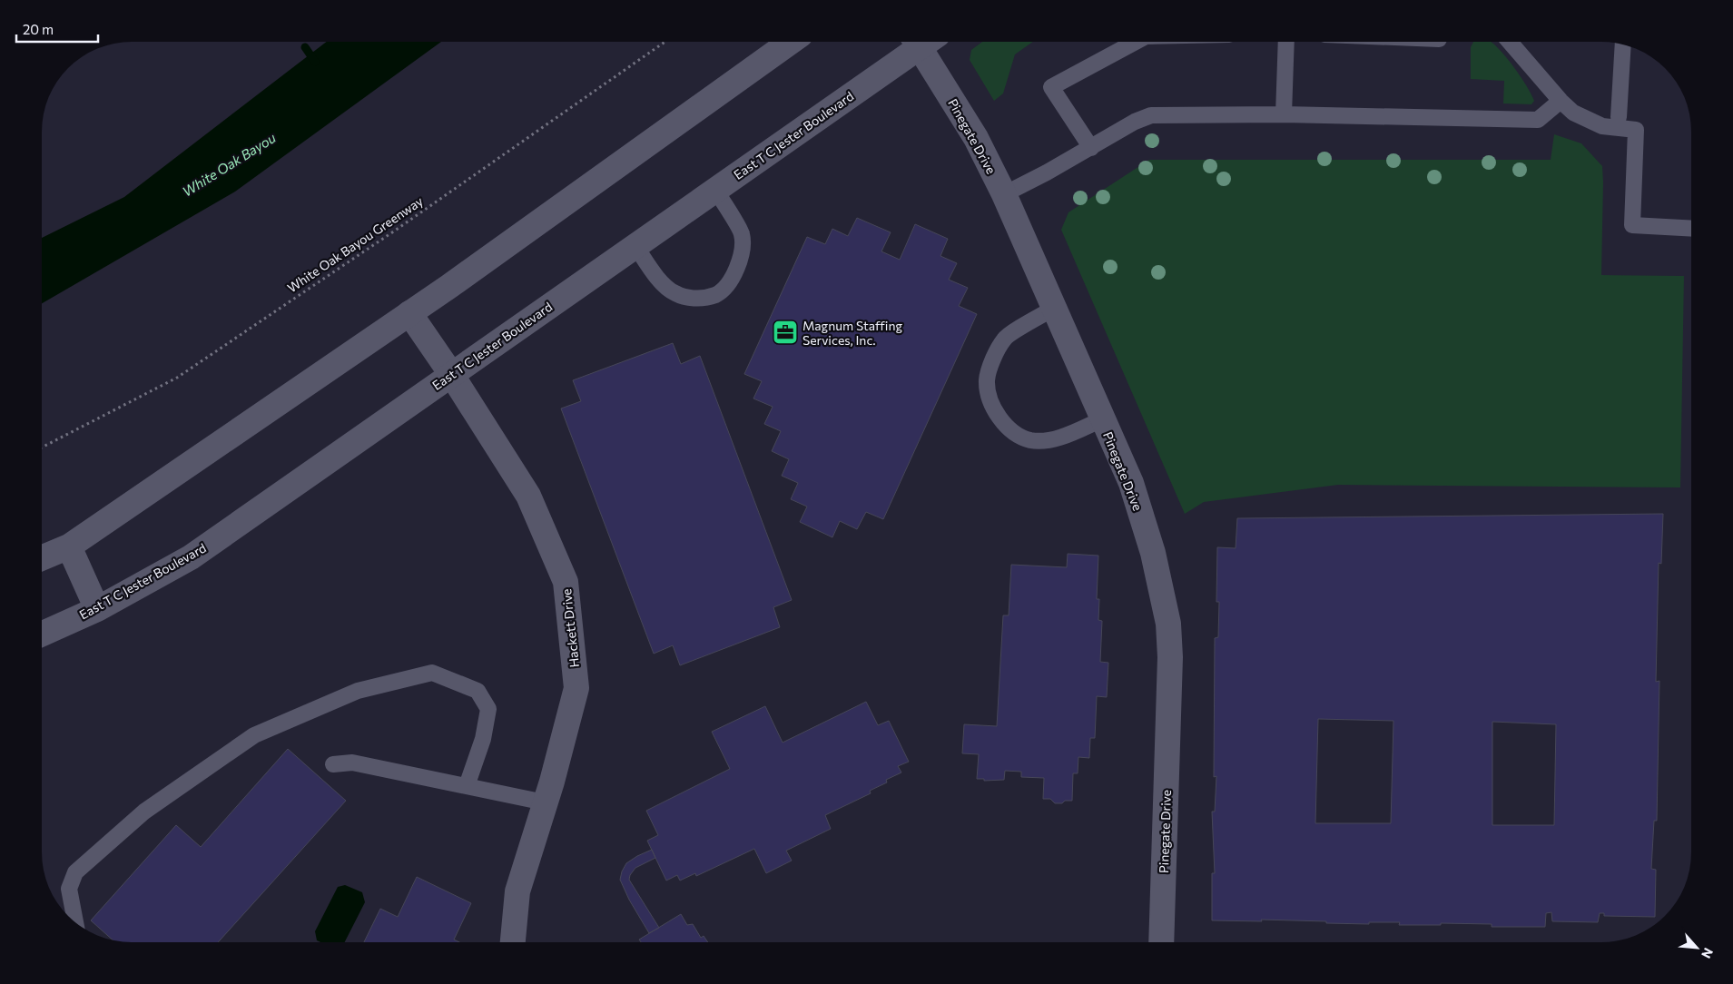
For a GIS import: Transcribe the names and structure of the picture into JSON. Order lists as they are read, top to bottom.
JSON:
{
  "streets": {
    "street": ["East T C Jester Boulevard", "Pinegate Drive", "Hackett Drive"],
    "path": ["White Oak Bayou Greenway"]
  },
  "crossings": [
    ["East T C Jester Boulevard", "Hackett Drive"]
  ],
  "water": ["White Oak Bayou"],
  "places": {
    "office": ["Magnum Staffing Services, Inc."]
  },
  "scale_bar": "20 m",
  "north": "bottom right"
}
